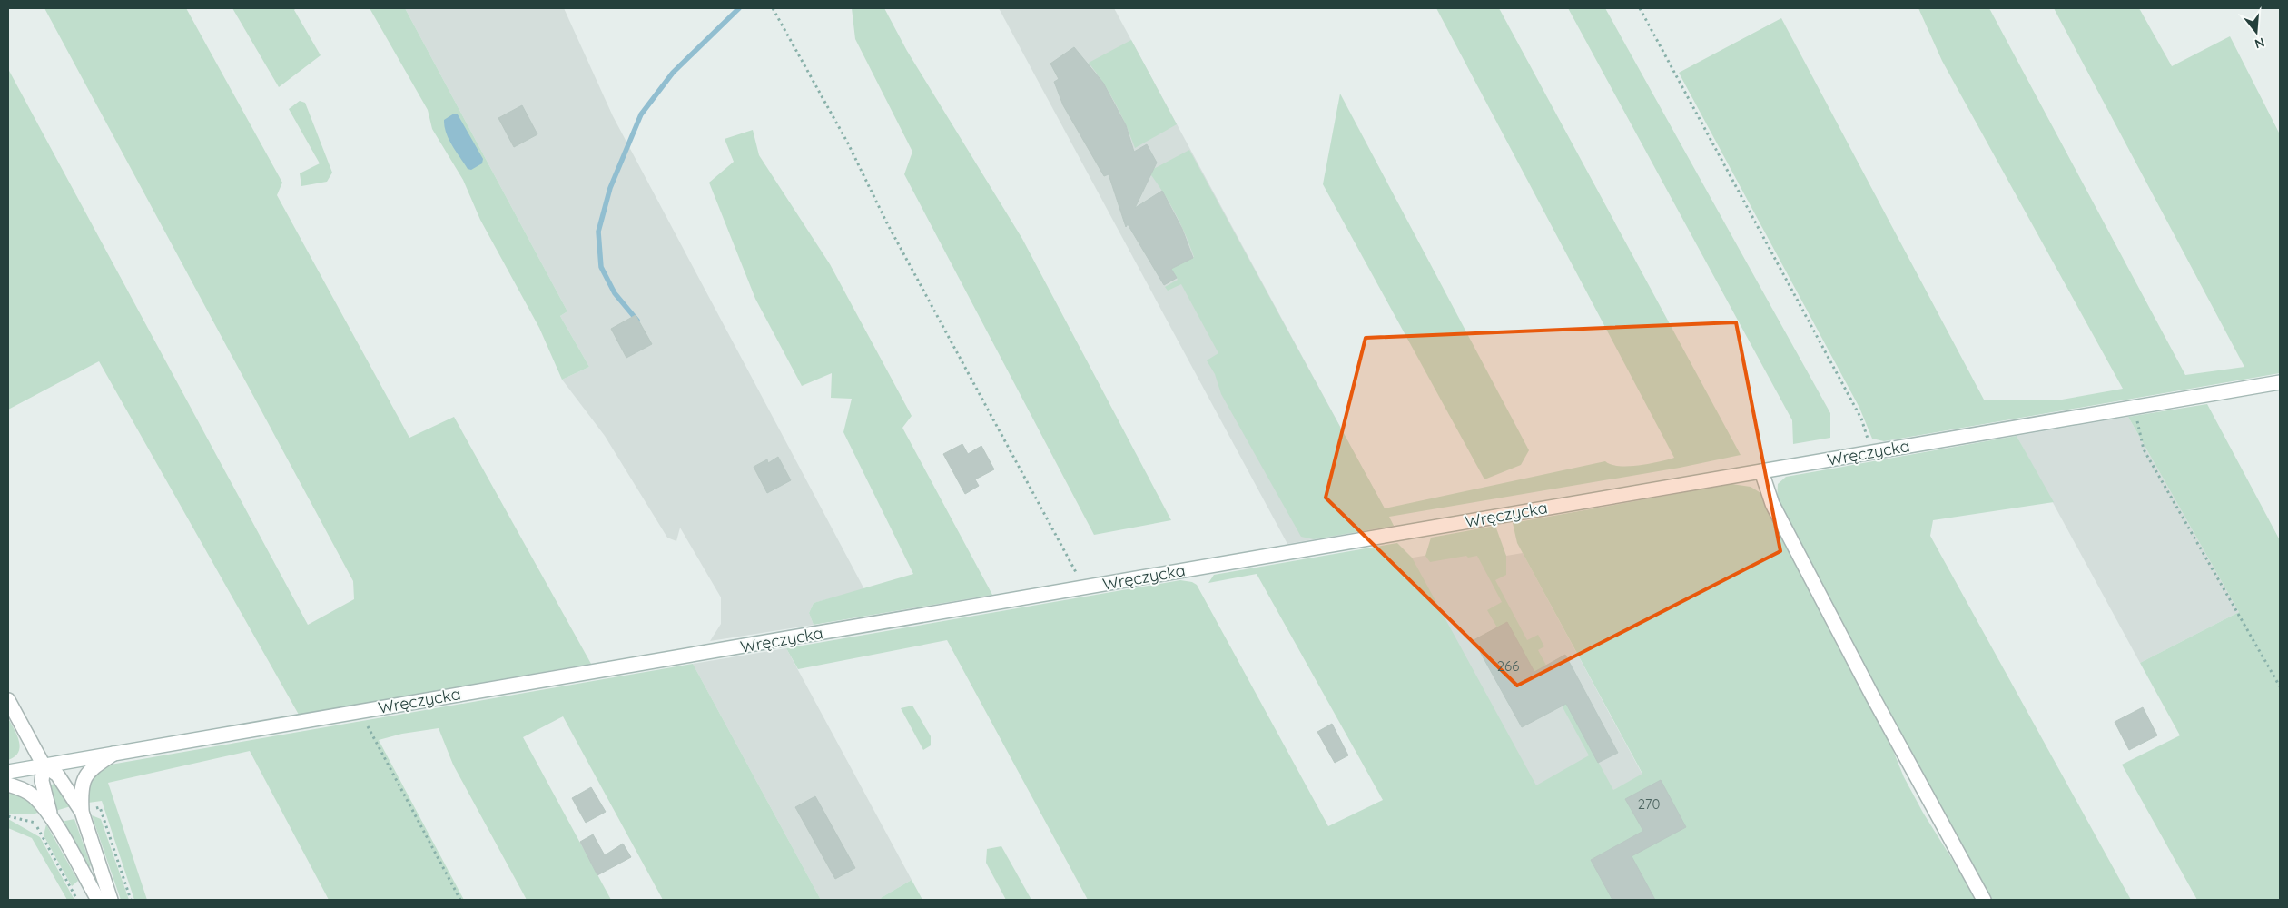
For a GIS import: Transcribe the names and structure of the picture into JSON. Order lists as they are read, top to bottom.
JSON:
{
  "streets": {
    "main road": ["Wręczycka"]
  },
  "house_numbers": ["266", "270"],
  "north": "bottom"
}
